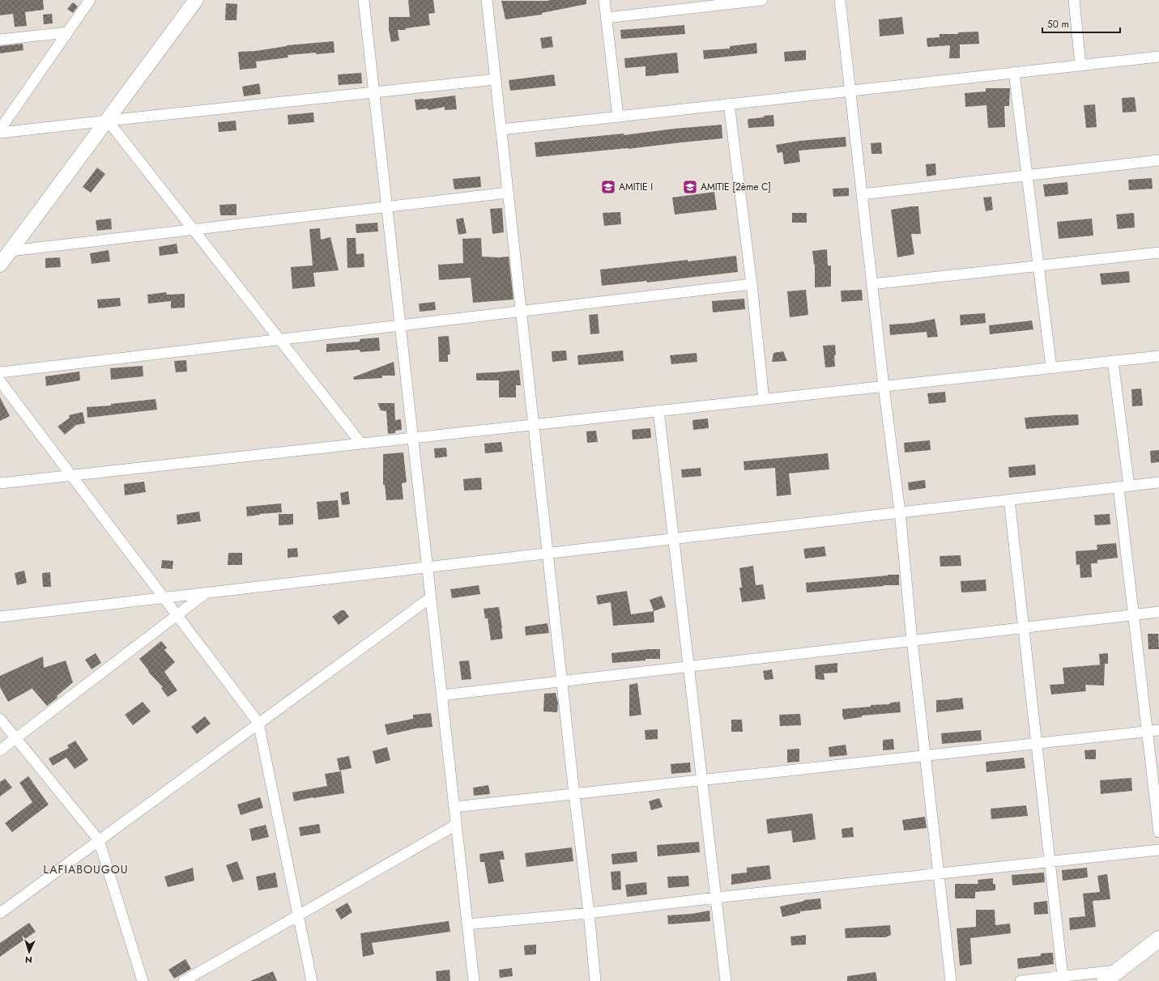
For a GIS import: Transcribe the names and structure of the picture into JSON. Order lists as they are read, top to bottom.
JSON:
{
  "districts": ["LAFIABOUGOU"],
  "places": {
    "school or university": ["AMITIE I", "AMITIE [2ème C]"]
  },
  "scale_bar": "50 m",
  "north": "bottom"
}
